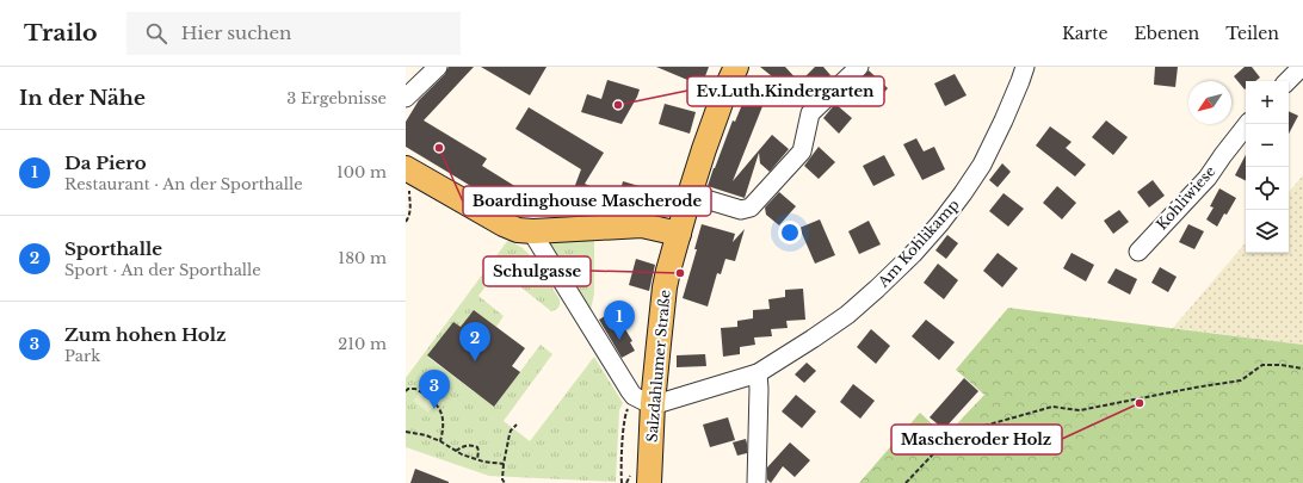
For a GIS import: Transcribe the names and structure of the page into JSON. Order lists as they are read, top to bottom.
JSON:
{
  "streets": {
    "main road": ["Salzdahlumer Straße"],
    "street": ["Kohliwiese", "Am Kohlikamp"]
  },
  "crossings": [
    ["Am Kohlikamp", "Salzdahlumer Straße"]
  ],
  "places": [
    "Ev.Luth.Kindergarten",
    "Boardinghouse Mascherode",
    "Schulgasse",
    "Mascheroder Holz"
  ],
  "north": "bottom left",
  "page": {
    "header": "Trailo",
    "search": "Hier suchen",
    "nav": ["Karte", "Ebenen", "Teilen"],
    "heading": ["In der Nähe", "3 Ergebnisse"],
    "map_buttons": ["+", "−"],
    "list": [
      {
        "mark": "1",
        "name": "Da Piero",
        "note": "Restaurant · An der Sporthalle",
        "value": "100 m"
      },
      {
        "mark": "2",
        "name": "Sporthalle",
        "note": "Sport · An der Sporthalle",
        "value": "180 m"
      },
      {
        "mark": "3",
        "name": "Zum hohen Holz",
        "note": "Park",
        "value": "210 m"
      }
    ],
    "pins": ["1", "2", "3"]
  }
}
